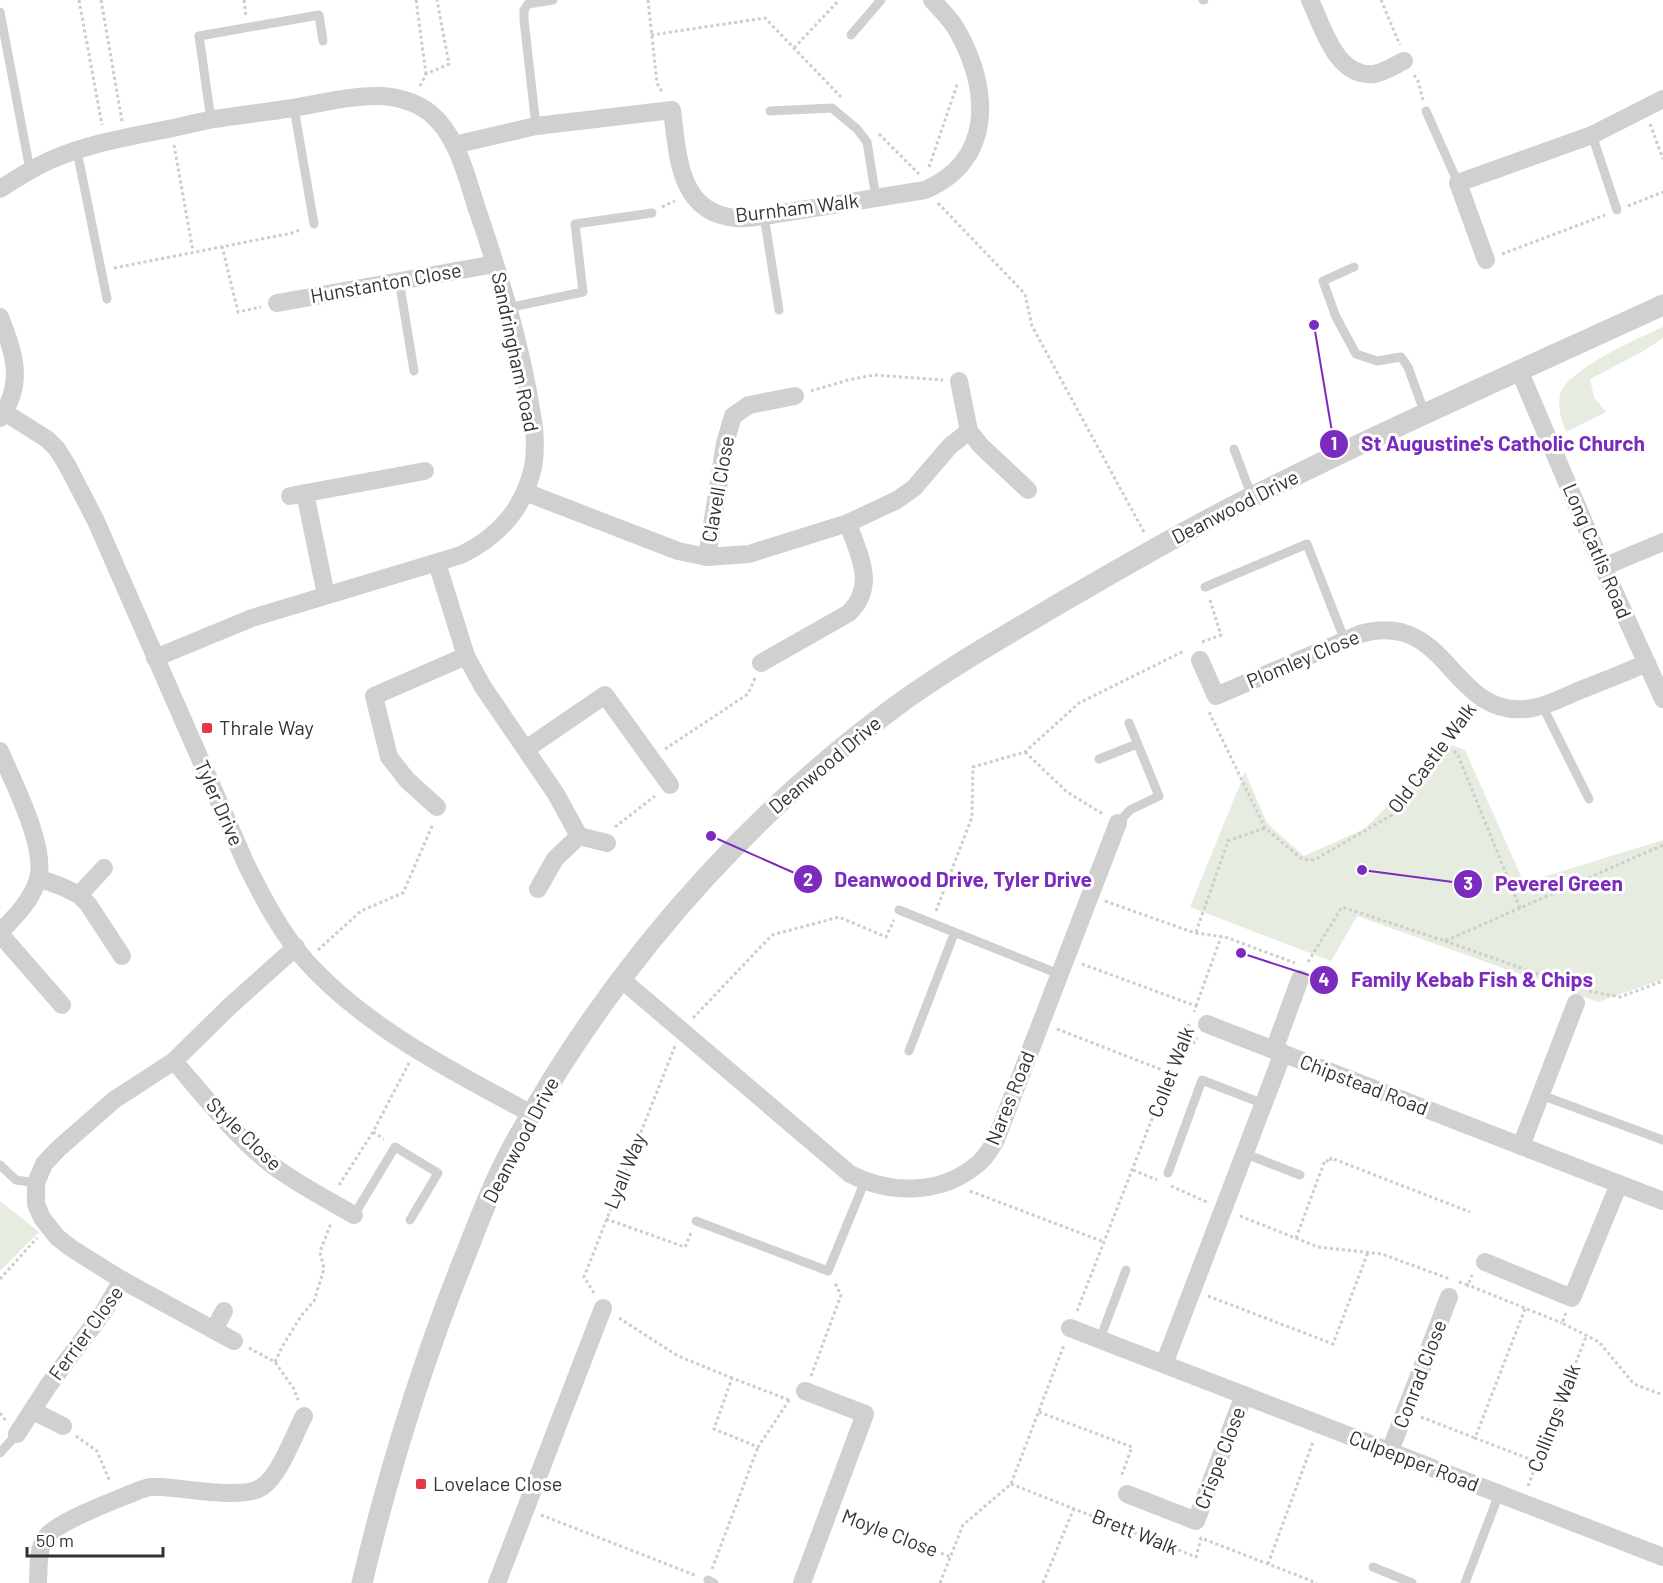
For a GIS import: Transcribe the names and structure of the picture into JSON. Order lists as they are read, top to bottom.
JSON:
{
  "streets": {
    "street": [
      "Burnham Walk",
      "Hunstanton Close",
      "Sandringham Road",
      "Clavell Close",
      "Deanwood Drive",
      "Long Catlis Road",
      "Plomley Close",
      "Tyler Drive",
      "Chipstead Road",
      "Nares Road",
      "Style Close",
      "Ferrier Close",
      "Conrad Close",
      "Crispe Close",
      "Culpepper Road",
      "Moyle Close"
    ],
    "path": [
      "Old Castle Walk",
      "Collet Walk",
      "Lyall Way",
      "Collings Walk",
      "Brett Walk"
    ]
  },
  "crossings": [
    ["Hunstanton Close", "Sandringham Road"],
    ["Sandringham Road", "Clavell Close"],
    ["Sandringham Road", "Tyler Drive"],
    ["Deanwood Drive", "Long Catlis Road"],
    ["Deanwood Drive", "Tyler Drive"],
    ["Deanwood Drive", "Nares Road"],
    ["Long Catlis Road", "Plomley Close"],
    ["Plomley Close", "Old Castle Walk"],
    ["Collet Walk", "Nares Road"],
    ["Collet Walk", "Culpepper Road"],
    ["Collet Walk", "Moyle Close"],
    ["Nares Road", "Lyall Way"],
    ["Conrad Close", "Culpepper Road"],
    ["Collings Walk", "Culpepper Road"],
    ["Crispe Close", "Culpepper Road"]
  ],
  "places": {
    "other": [
      "St Augustine's Catholic Church",
      "Deanwood Drive, Tyler Drive",
      "Peverel Green",
      "Family Kebab Fish & Chips"
    ],
    "transit": ["Thrale Way", "Lovelace Close"]
  },
  "scale_bar": "50 m"
}
